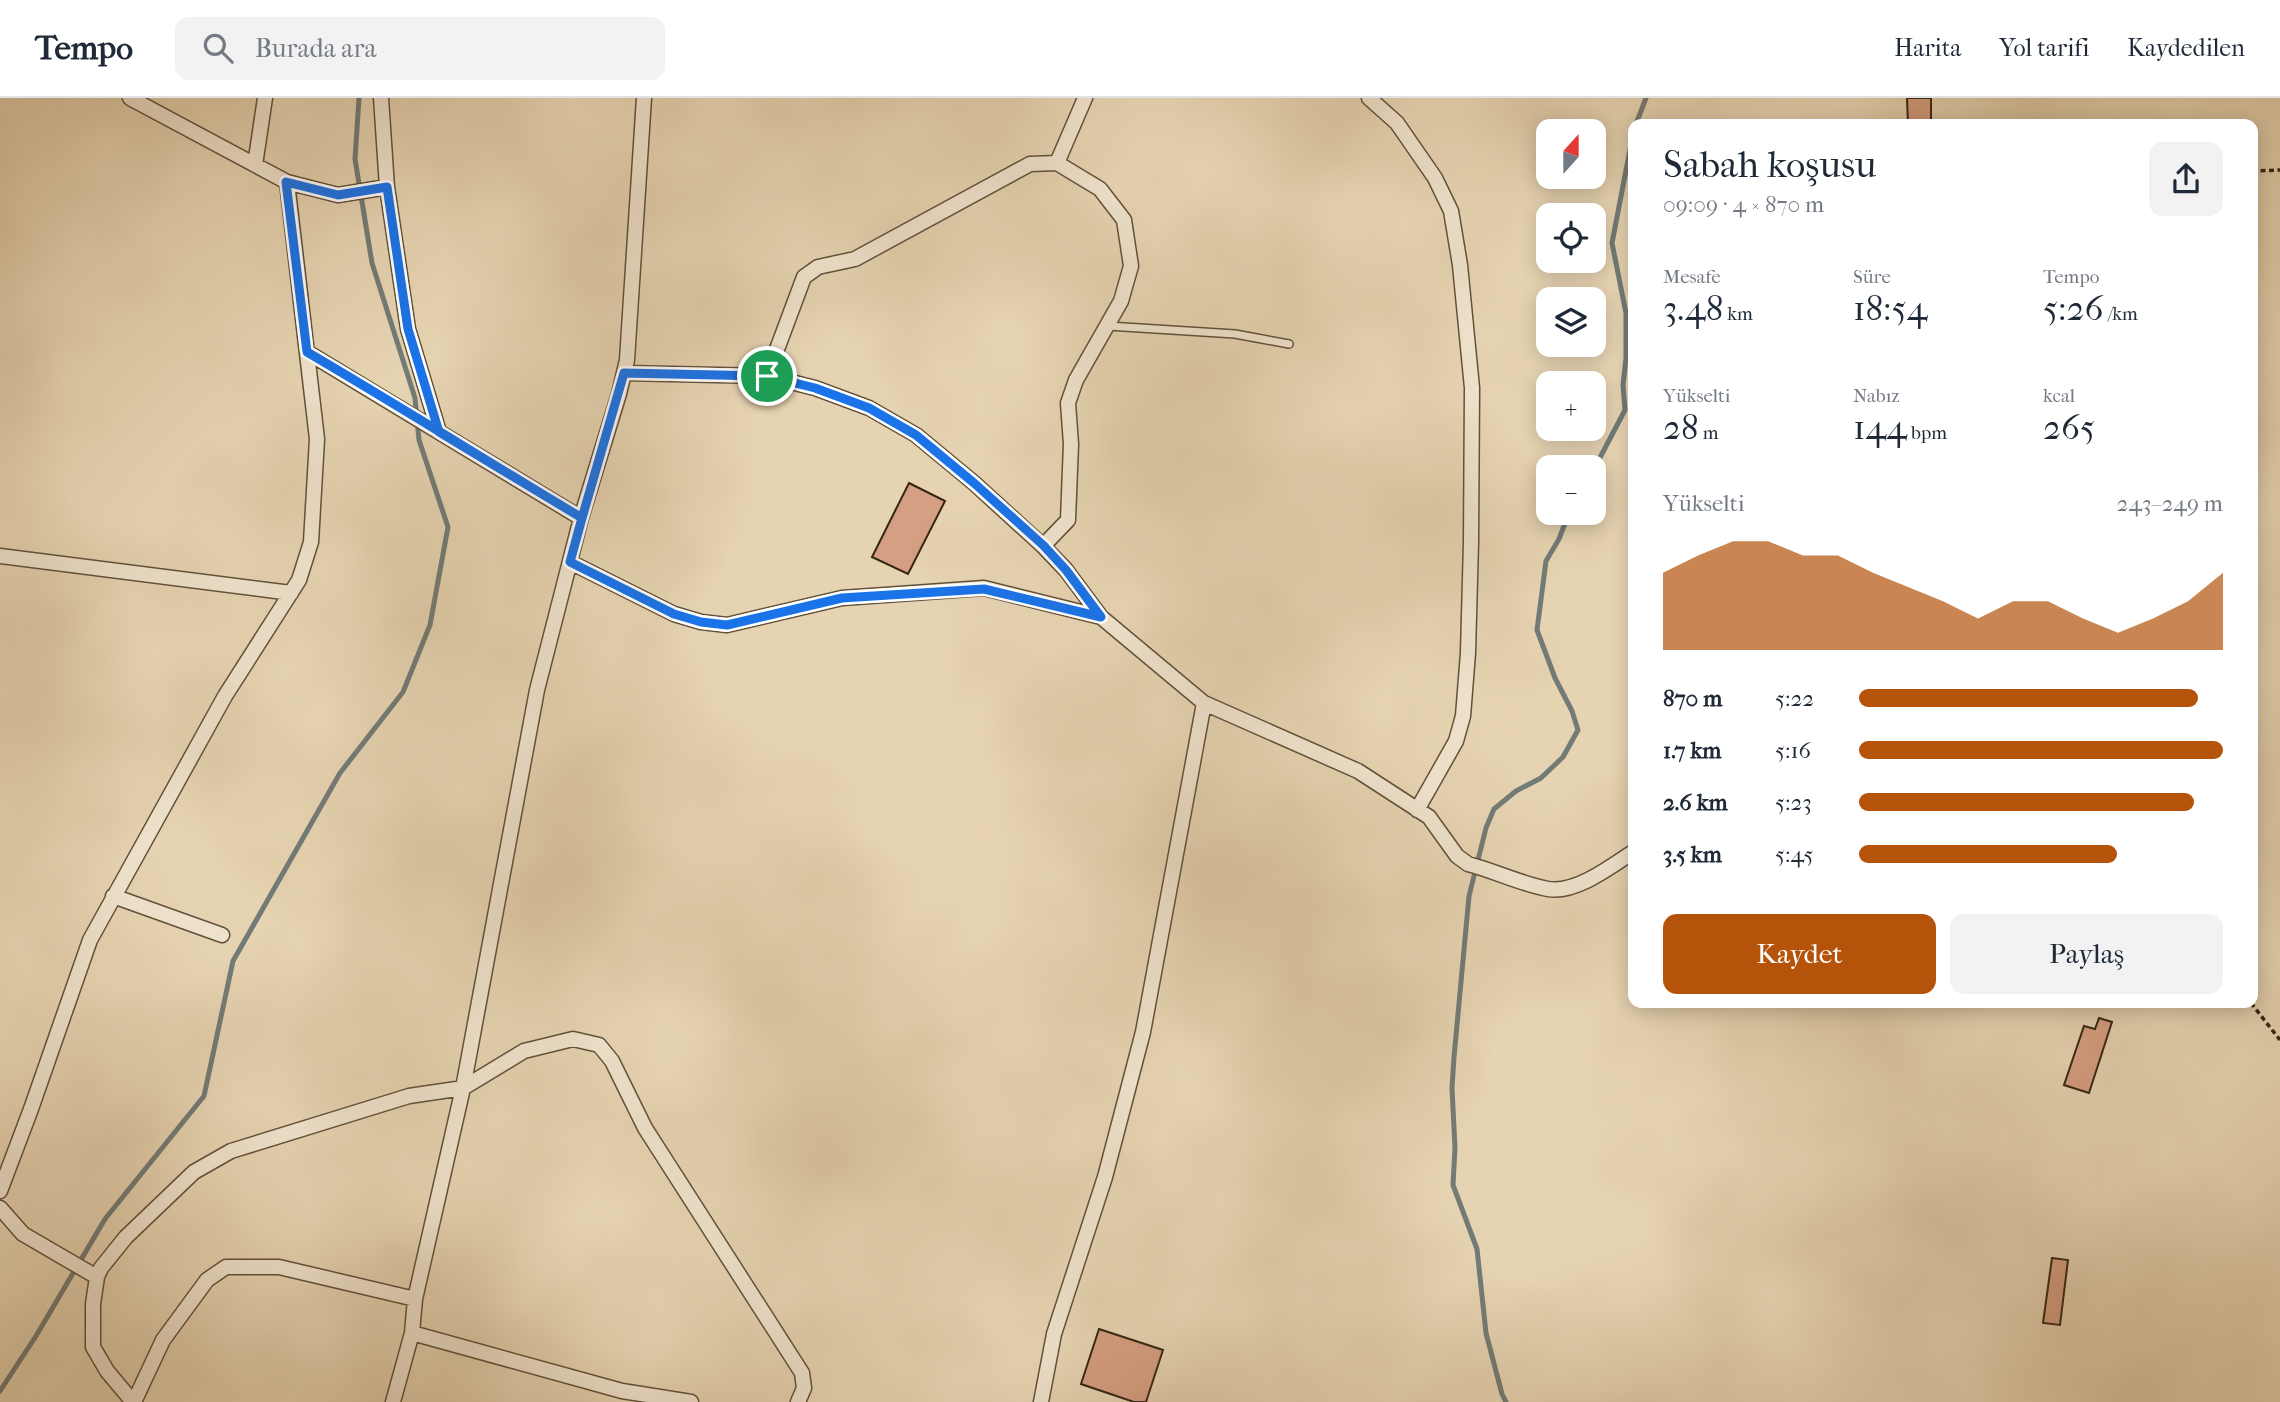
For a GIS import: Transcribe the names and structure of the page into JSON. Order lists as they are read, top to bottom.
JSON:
{
  "north": "top",
  "page": {
    "header": "Tempo",
    "search": "Burada ara",
    "nav": ["Harita", "Yol tarifi", "Kaydedilen"],
    "map_buttons": ["+", "−"],
    "heading": ["Sabah koşusu", "09:09 · 4 × 870 m"],
    "stats": [
      ["Mesafe", "3.48 km"],
      ["Süre", "18:54"],
      ["Tempo", "5:26 /km"],
      ["Yükselti", "28 m"],
      ["Nabız", "144 bpm"],
      ["kcal", "265"]
    ],
    "chart": ["Yükselti", "243–249 m"],
    "list": [
      {
        "name": "870 m",
        "note": "5:22"
      },
      {
        "name": "1.7 km",
        "note": "5:16"
      },
      {
        "name": "2.6 km",
        "note": "5:23"
      },
      {
        "name": "3.5 km",
        "note": "5:45"
      }
    ],
    "buttons": ["Kaydet", "Paylaş"]
  }
}
